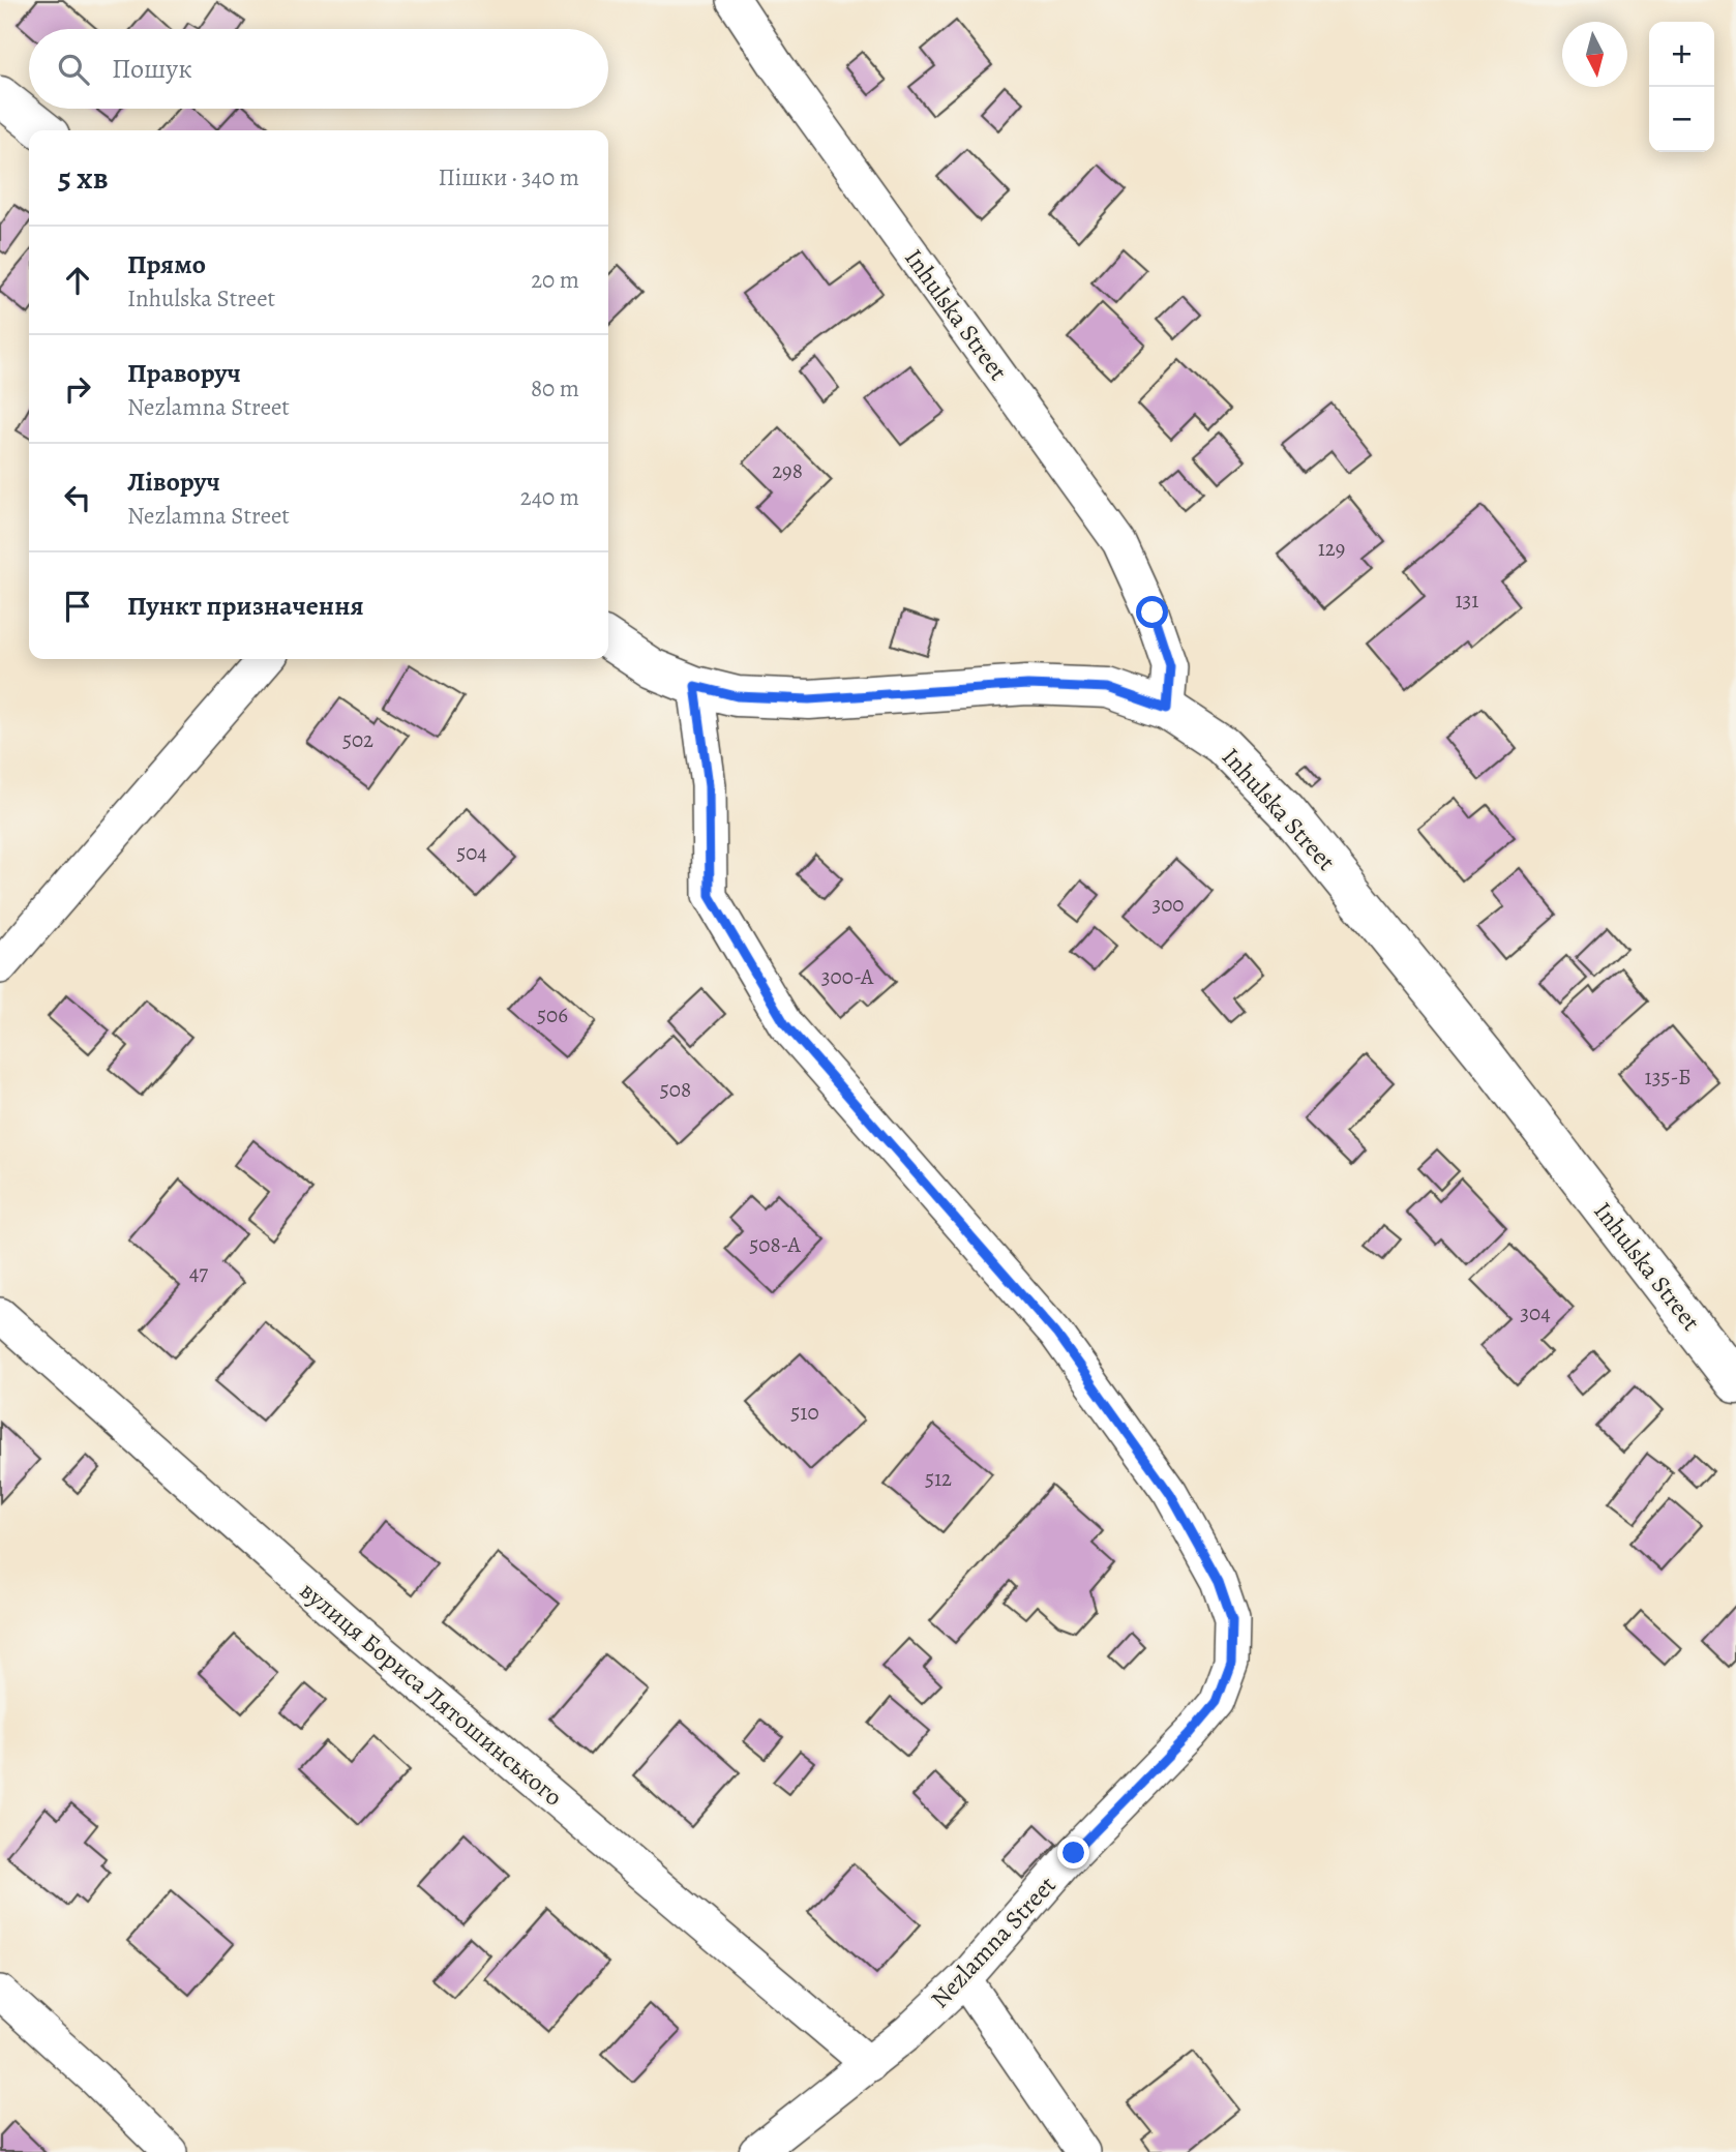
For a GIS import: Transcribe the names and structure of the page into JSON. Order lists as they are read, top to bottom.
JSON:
{
  "streets": {
    "street": ["Inhulska Street", "вулиця Бориса Лятошинського", "Nezlamna Street"]
  },
  "crossings": [
    ["вулиця Бориса Лятошинського", "Nezlamna Street"]
  ],
  "house_numbers": [
    "298",
    "129",
    "131",
    "502",
    "504",
    "300",
    "300-А",
    "506",
    "135-Б",
    "508",
    "508-А",
    "47",
    "304",
    "510",
    "512"
  ],
  "north": "bottom",
  "page": {
    "map_buttons": ["+", "−"],
    "search": "Пошук",
    "heading": ["5 хв", "Пішки · 340 m"],
    "list": [
      ["Прямо", "Inhulska Street", "20 m"],
      ["Праворуч", "Nezlamna Street", "80 m"],
      ["Ліворуч", "Nezlamna Street", "240 m"],
      "Пункт призначення"
    ]
  }
}
